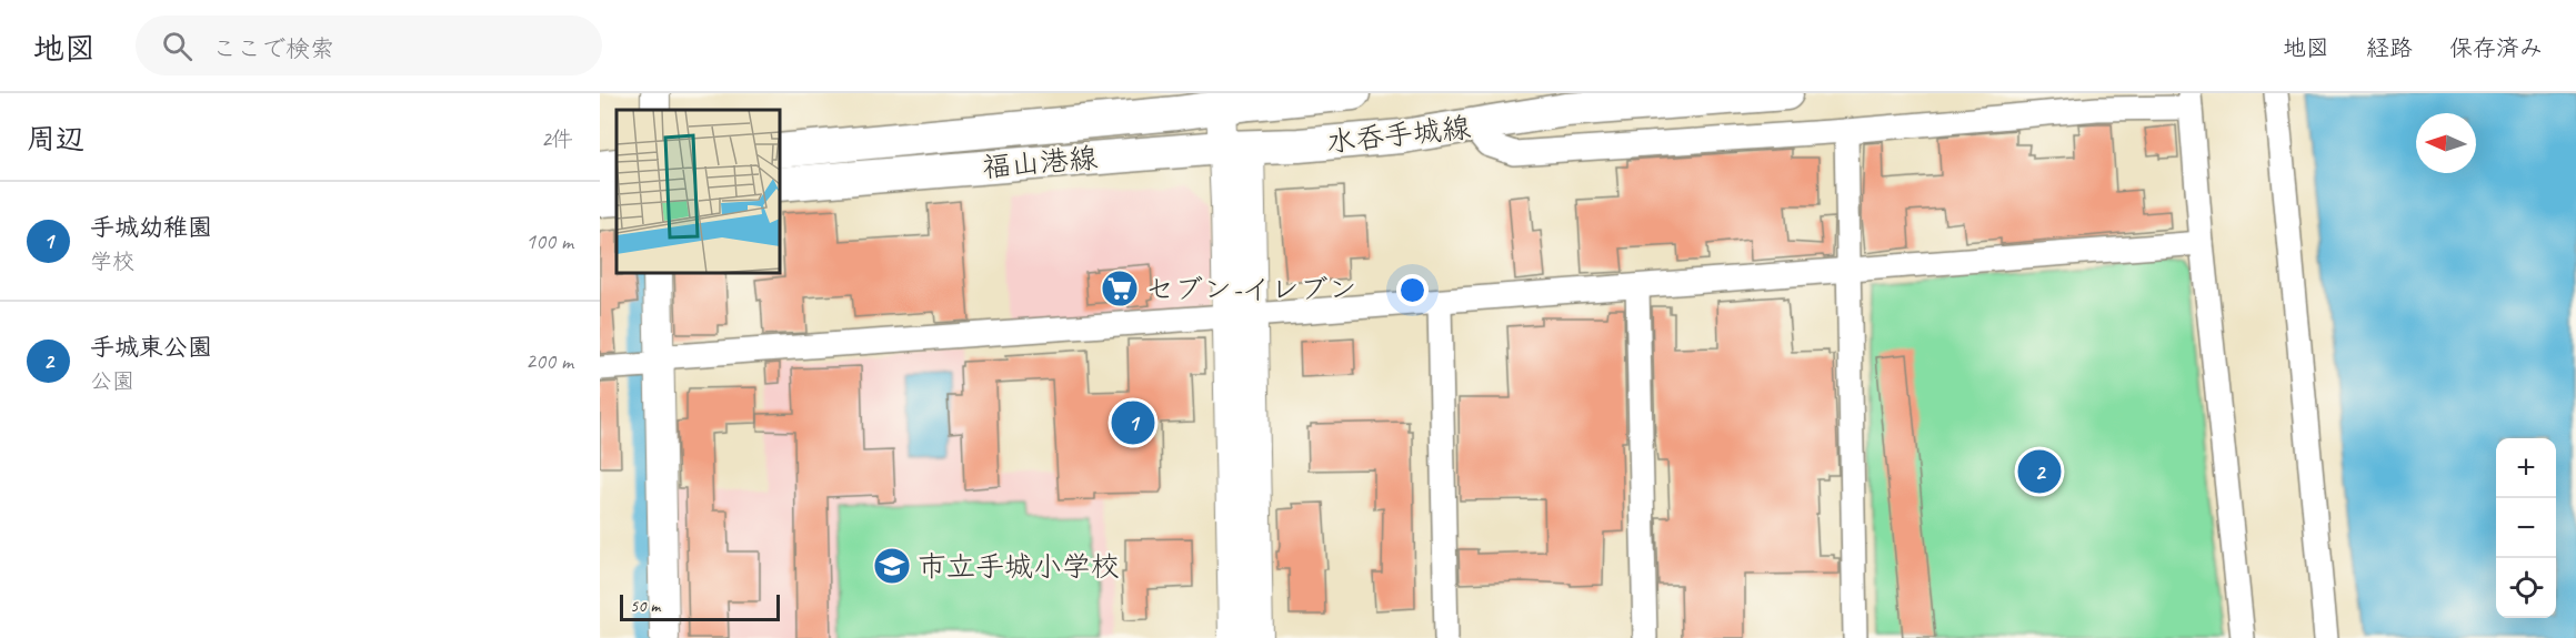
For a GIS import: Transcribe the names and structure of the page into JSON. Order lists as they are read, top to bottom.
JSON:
{
  "streets": {
    "main road": ["水呑手城線", "福山港線"]
  },
  "crossings": [
    ["水呑手城線", "福山港線"]
  ],
  "places": {
    "supermarket": ["セブン-イレブン"],
    "school or university": ["市立手城小学校"]
  },
  "scale_bar": "50 m",
  "north": "left",
  "page": {
    "header": "地図",
    "search": "ここで検索",
    "nav": ["地図", "経路", "保存済み"],
    "heading": ["周辺", "2件"],
    "list": [
      {
        "mark": "1",
        "name": "手城幼稚園",
        "note": "学校",
        "value": "100 m"
      },
      {
        "mark": "2",
        "name": "手城東公園",
        "note": "公園",
        "value": "200 m"
      }
    ],
    "pins": ["1", "2"],
    "map_buttons": ["+", "−"],
    "scale": "50 m"
  }
}
